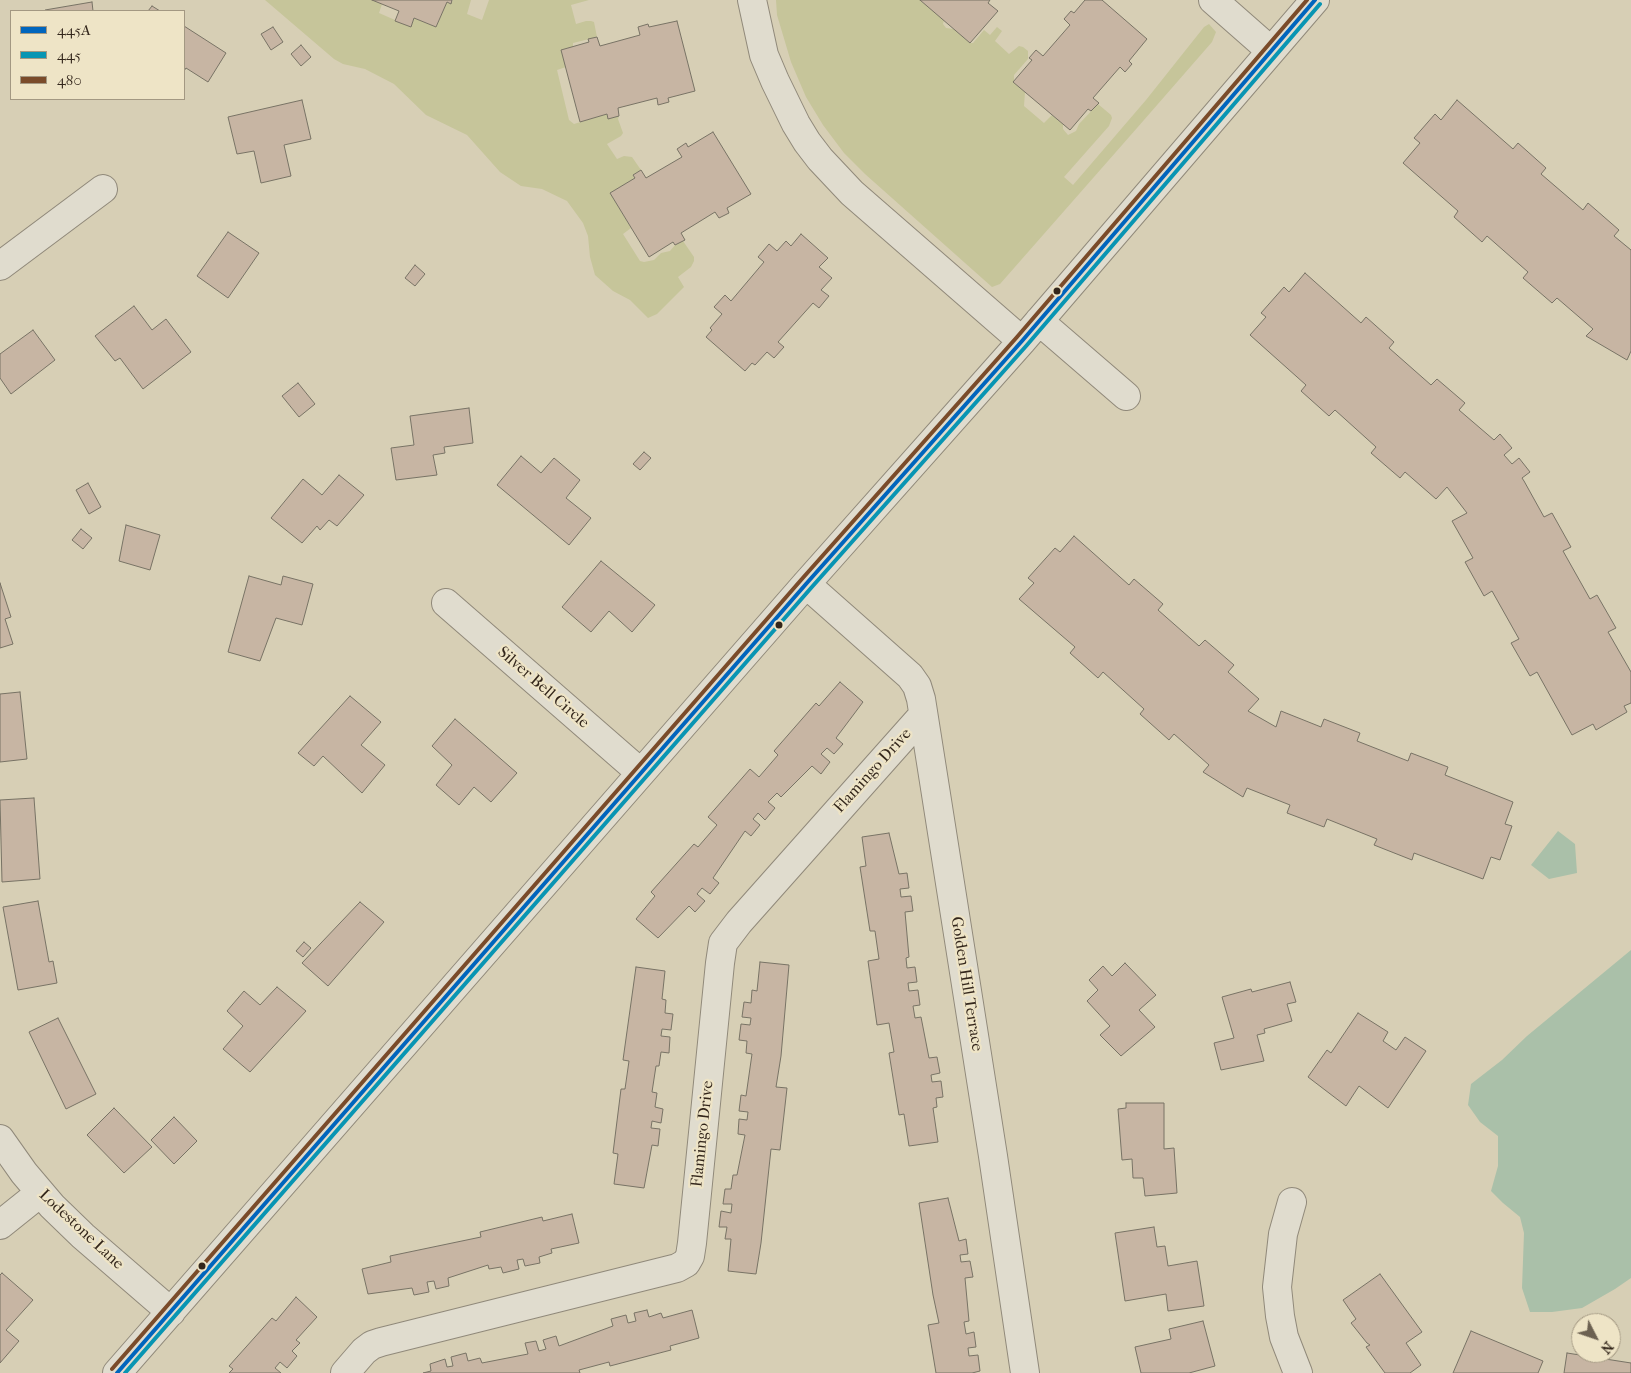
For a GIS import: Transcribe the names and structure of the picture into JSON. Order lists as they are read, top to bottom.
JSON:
{
  "streets": {
    "street": [
      "Silver Bell Circle",
      "Flamingo Drive",
      "Golden Hill Terrace",
      "Lodestone Lane"
    ]
  },
  "crossings": [
    ["Flamingo Drive", "Golden Hill Terrace"]
  ],
  "lines": ["transit line 445A", "transit line 480", "transit line 445"],
  "legend": ["445A", "445", "480"],
  "north": "bottom right"
}
